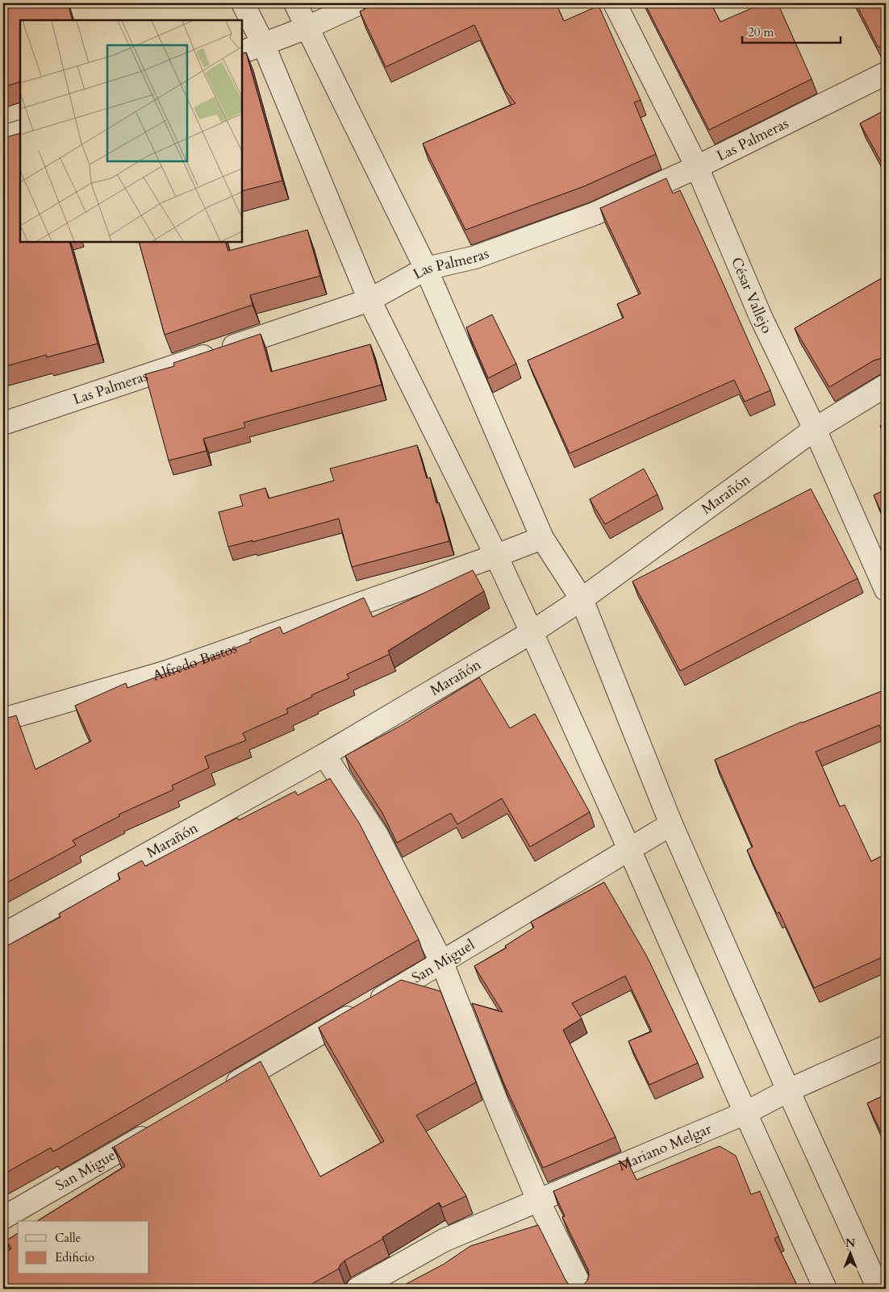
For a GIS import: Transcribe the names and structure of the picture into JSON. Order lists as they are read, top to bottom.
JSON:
{
  "streets": {
    "street": [
      "Las Palmeras",
      "César Vallejo",
      "Marañón",
      "Alfredo Bastos",
      "San Miguel",
      "Mariano Melgar"
    ]
  },
  "crossings": [
    ["Las Palmeras", "César Vallejo"],
    ["César Vallejo", "Marañón"]
  ],
  "legend": ["Calle", "Edificio"],
  "scale_bar": "20 m",
  "north": "top"
}
